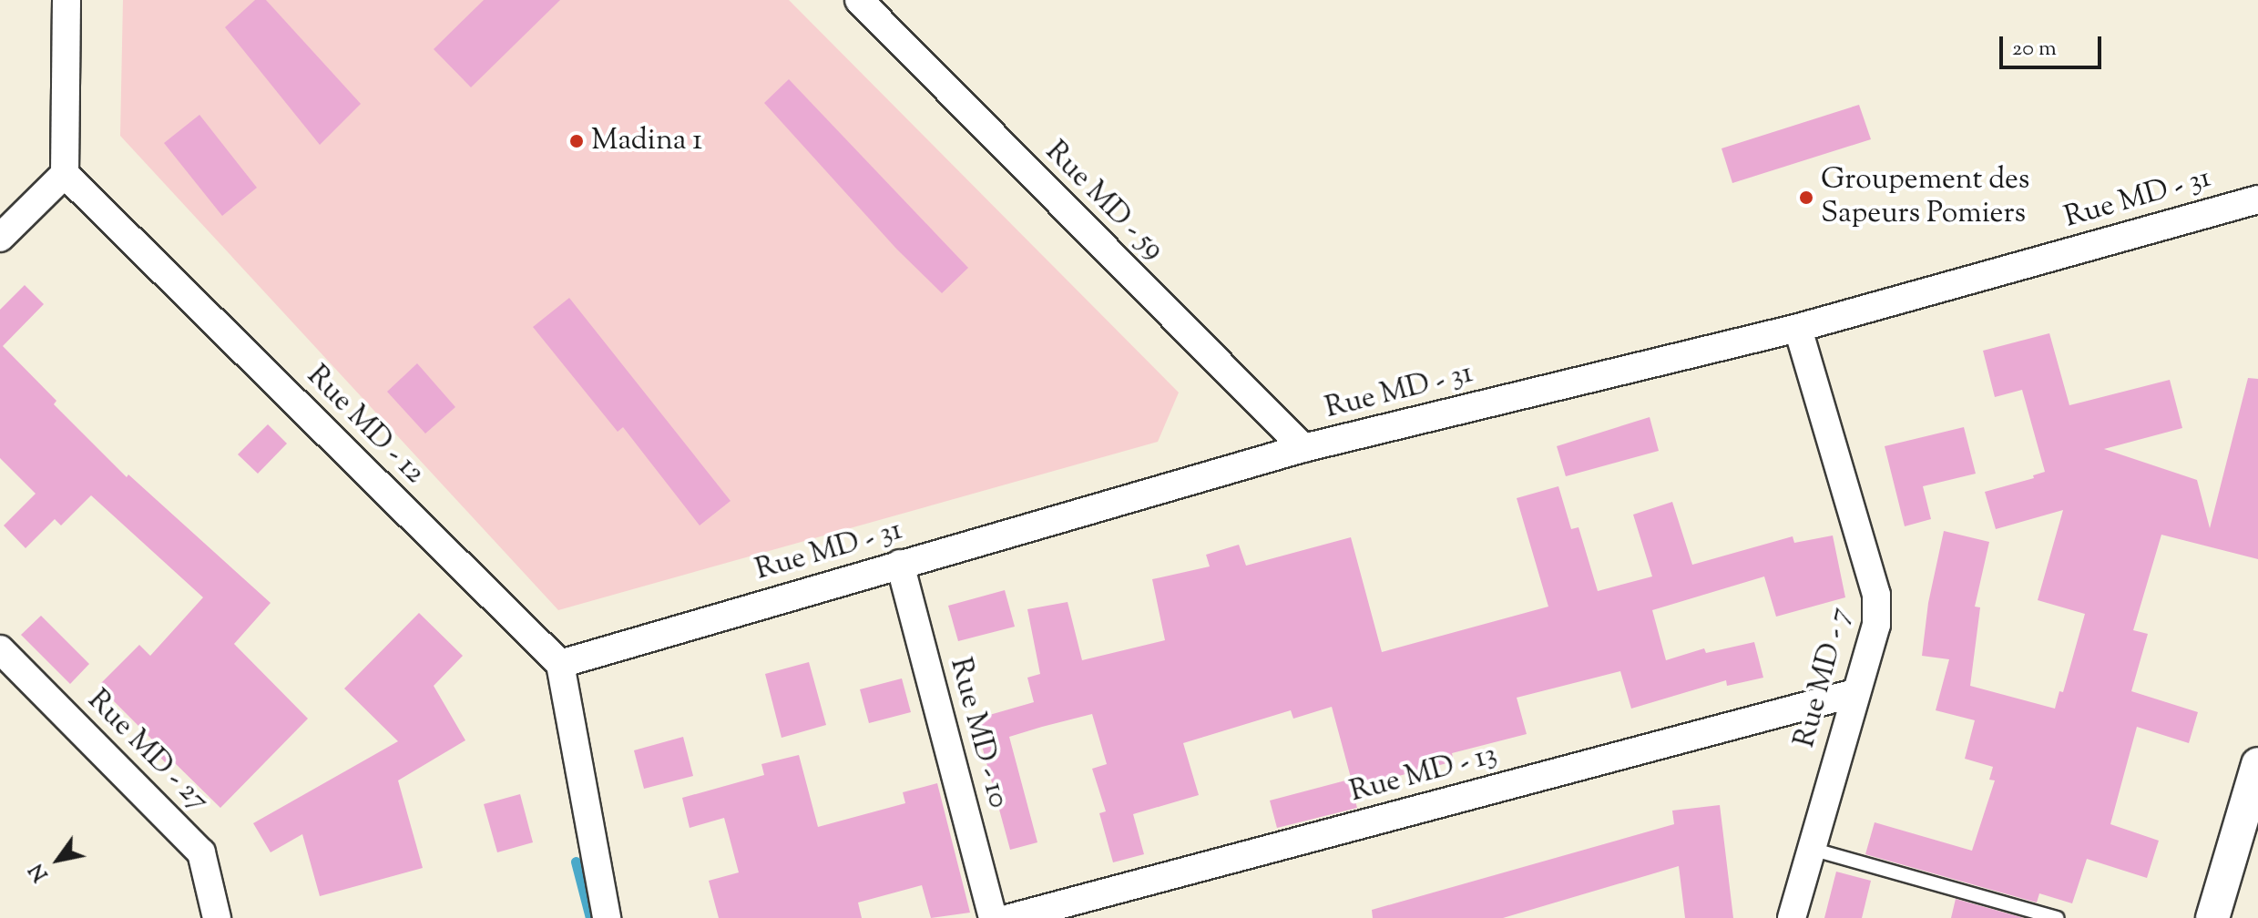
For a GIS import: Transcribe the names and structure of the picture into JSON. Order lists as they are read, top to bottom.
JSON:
{
  "streets": {
    "street": [
      "Rue MD - 31",
      "Rue MD - 59",
      "Rue MD - 12",
      "Rue MD - 7",
      "Rue MD - 10",
      "Rue MD - 27",
      "Rue MD - 13"
    ]
  },
  "crossings": [
    ["Rue MD - 31", "Rue MD - 59"],
    ["Rue MD - 31", "Rue MD - 12"],
    ["Rue MD - 31", "Rue MD - 7"],
    ["Rue MD - 31", "Rue MD - 10"],
    ["Rue MD - 7", "Rue MD - 13"]
  ],
  "places": ["Madina 1", "Groupement des Sapeurs Pomiers"],
  "scale_bar": "20 m",
  "north": "bottom left"
}
